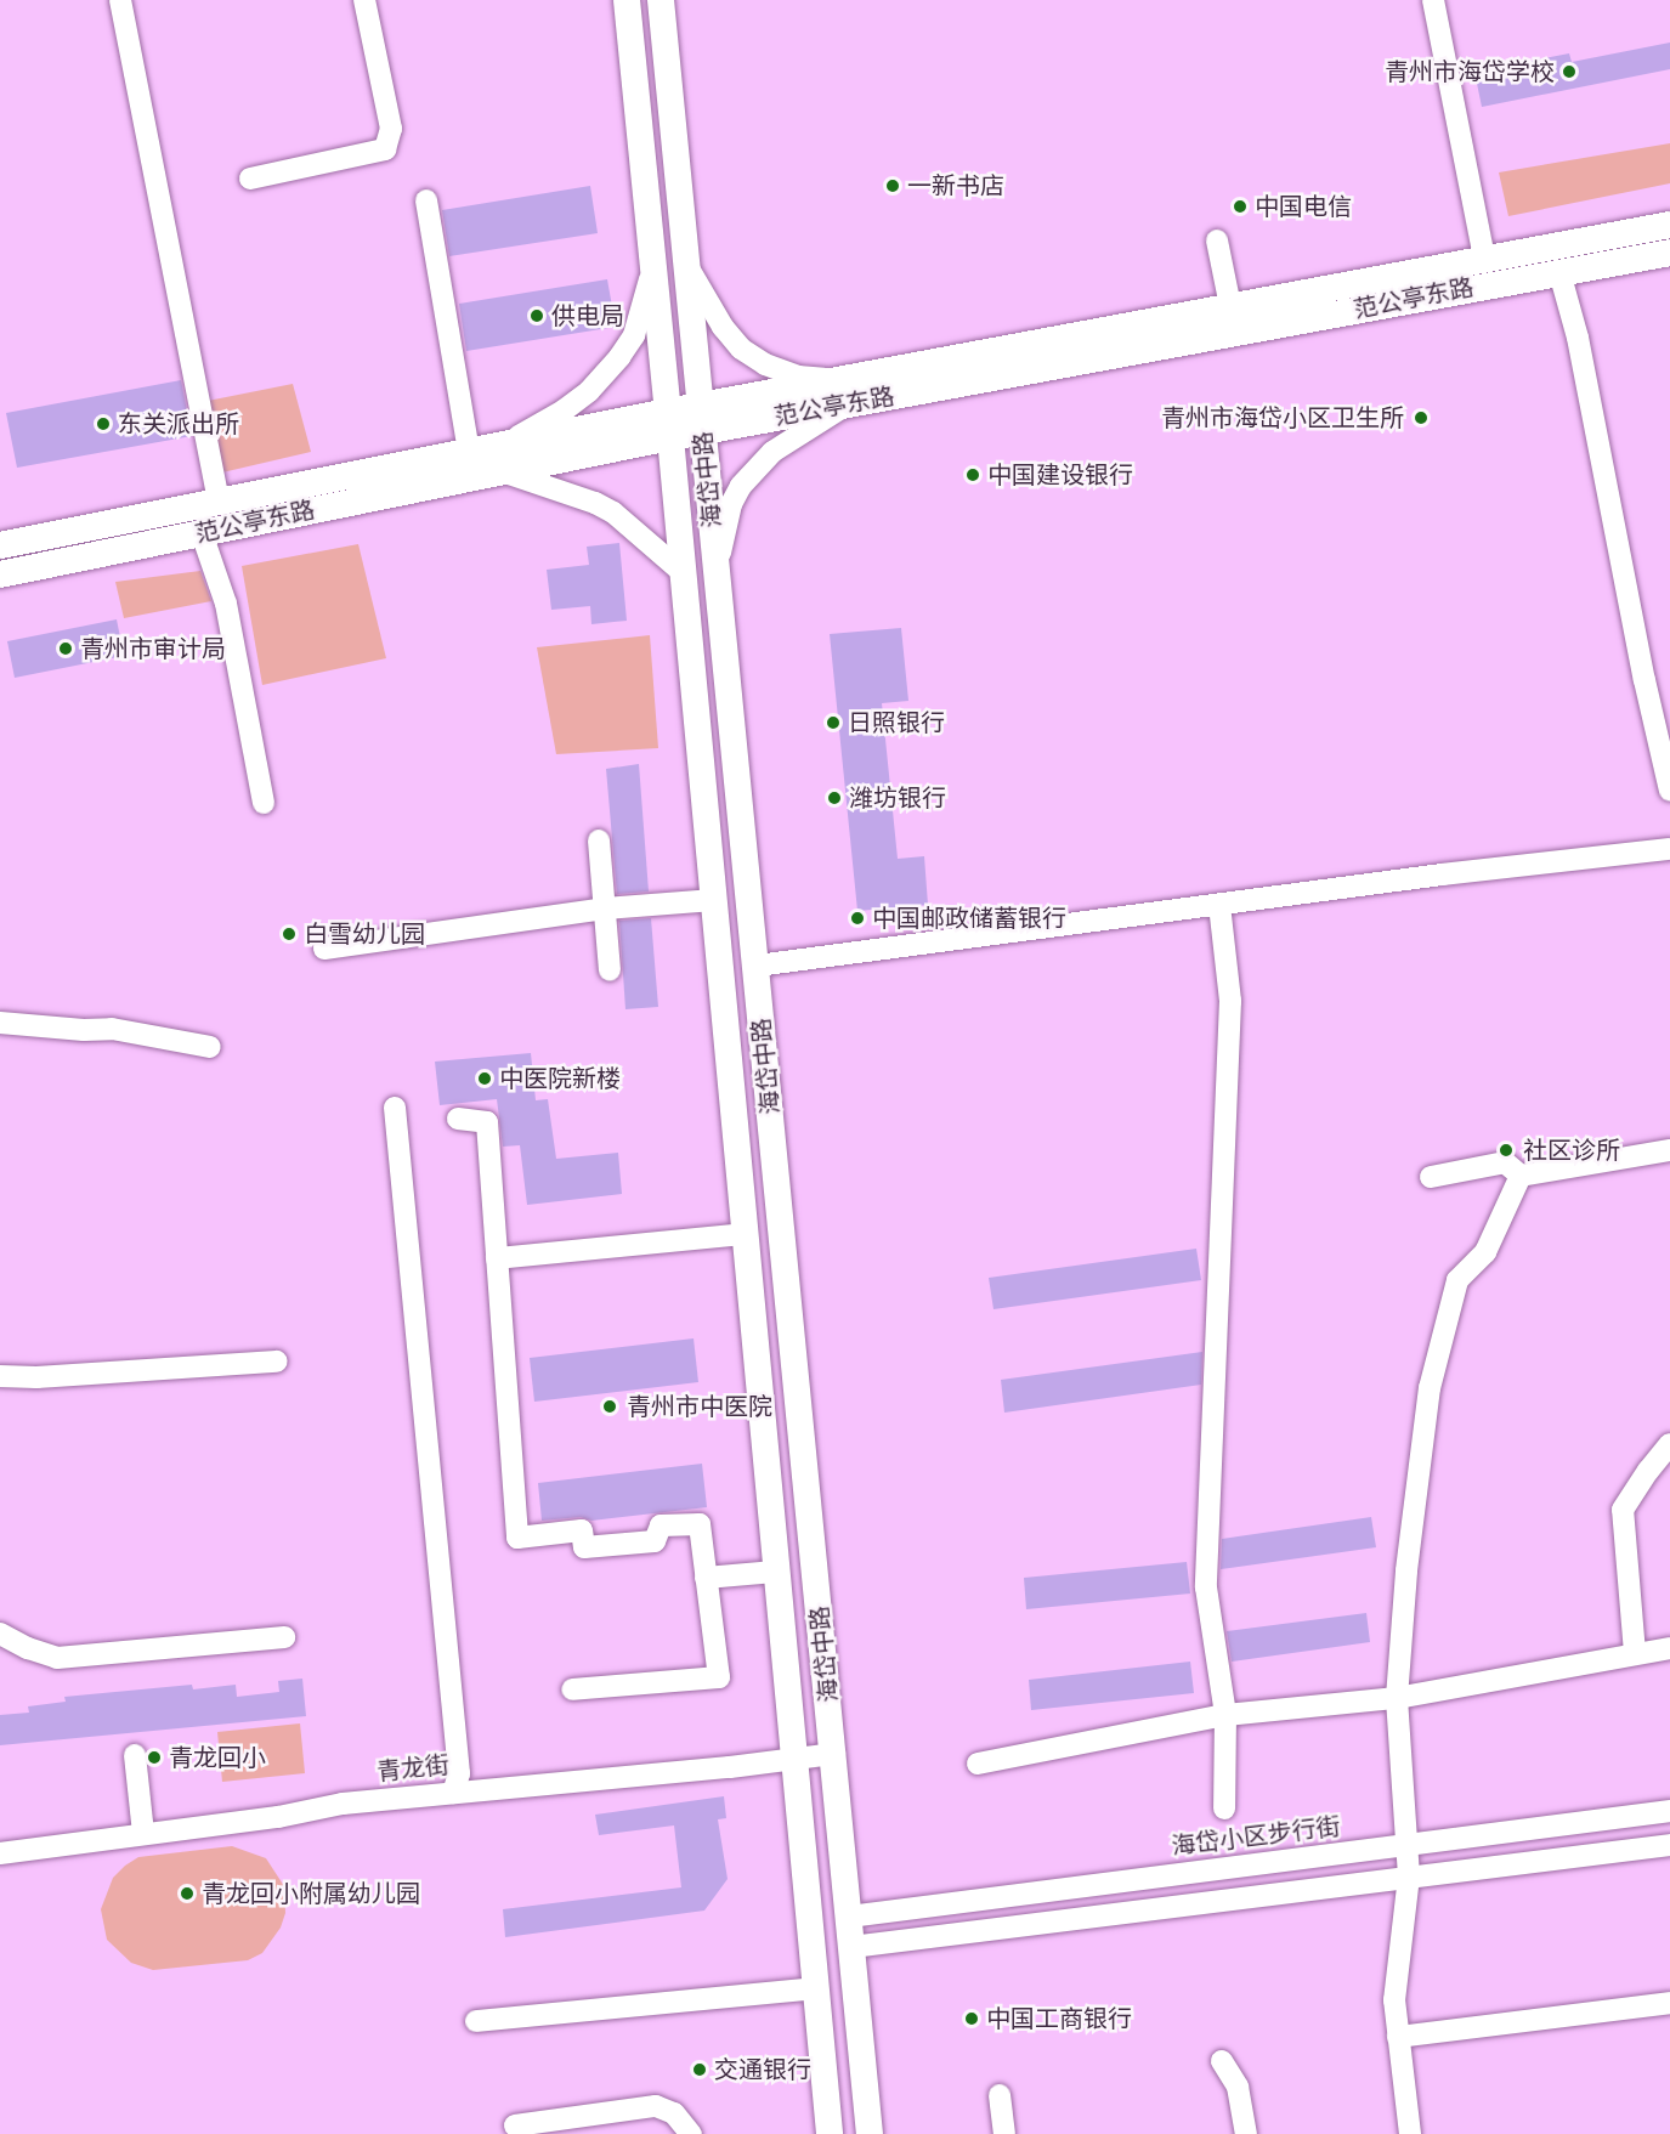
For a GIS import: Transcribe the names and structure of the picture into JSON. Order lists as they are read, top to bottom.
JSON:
{
  "streets": {
    "main road": ["范公亭东路", "海岱中路"],
    "street": ["青龙街", "海岱小区步行街"]
  },
  "crossings": [
    ["范公亭东路", "海岱中路"],
    ["海岱中路", "青龙街"],
    ["海岱中路", "海岱小区步行街"]
  ],
  "places": [
    "青州市海岱学校",
    "一新书店",
    "中国电信",
    "供电局",
    "青州市海岱小区卫生所",
    "东关派出所",
    "中国建设银行",
    "青州市审计局",
    "日照银行",
    "潍坊银行",
    "中国邮政储蓄银行",
    "白雪幼儿园",
    "中医院新楼",
    "社区诊所",
    "青州市中医院",
    "青龙回小",
    "青龙回小附属幼儿园",
    "中国工商银行",
    "交通银行"
  ]
}
